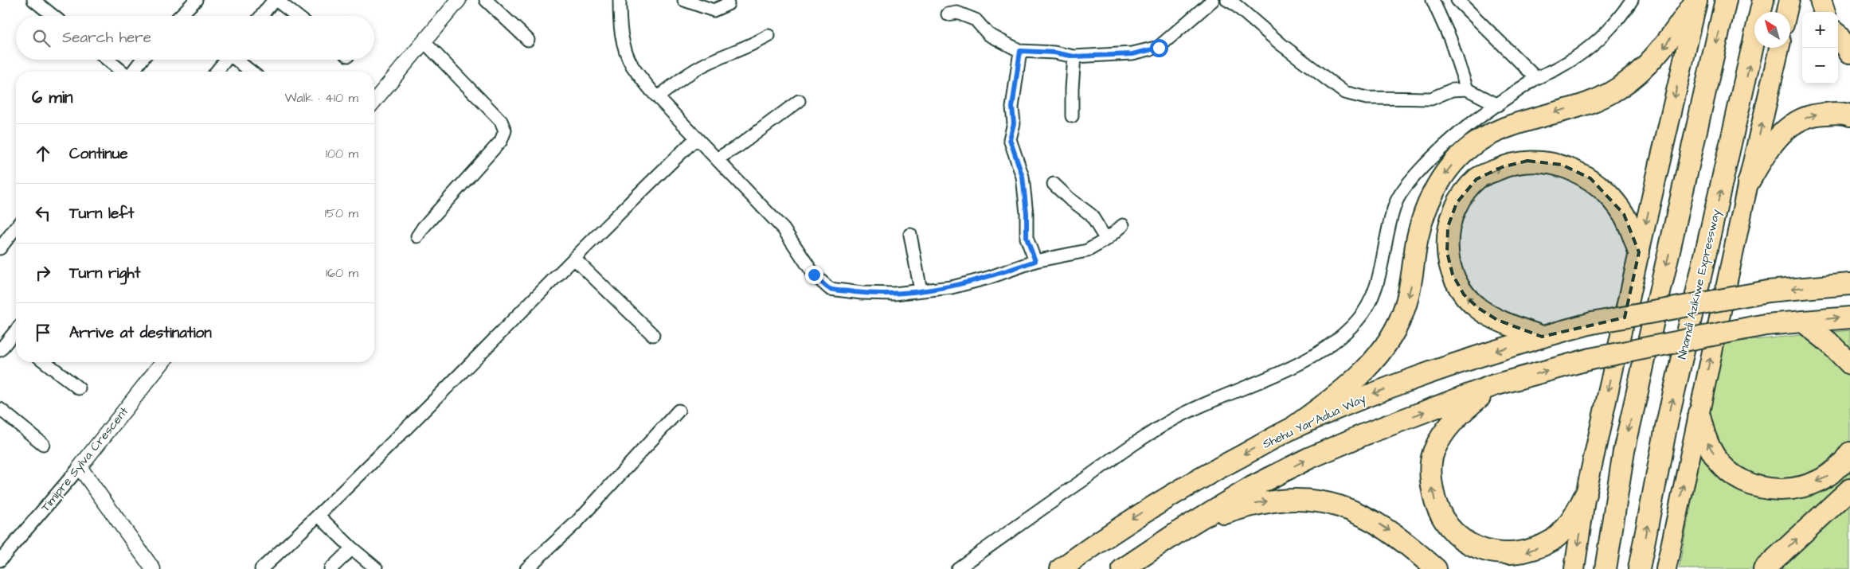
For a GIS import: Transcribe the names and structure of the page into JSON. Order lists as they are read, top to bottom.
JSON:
{
  "streets": {
    "highway": ["Nnamdi Azikiwe Expressway", "Shehu Yar'Adua Way"],
    "street": ["Timipre Sylva Crescent"]
  },
  "north": "top left",
  "page": {
    "map_buttons": ["+", "−"],
    "search": "Search here",
    "heading": ["6 min", "Walk · 410 m"],
    "list": [
      ["Continue", "100 m"],
      ["Turn left", "150 m"],
      ["Turn right", "160 m"],
      "Arrive at destination"
    ]
  }
}
